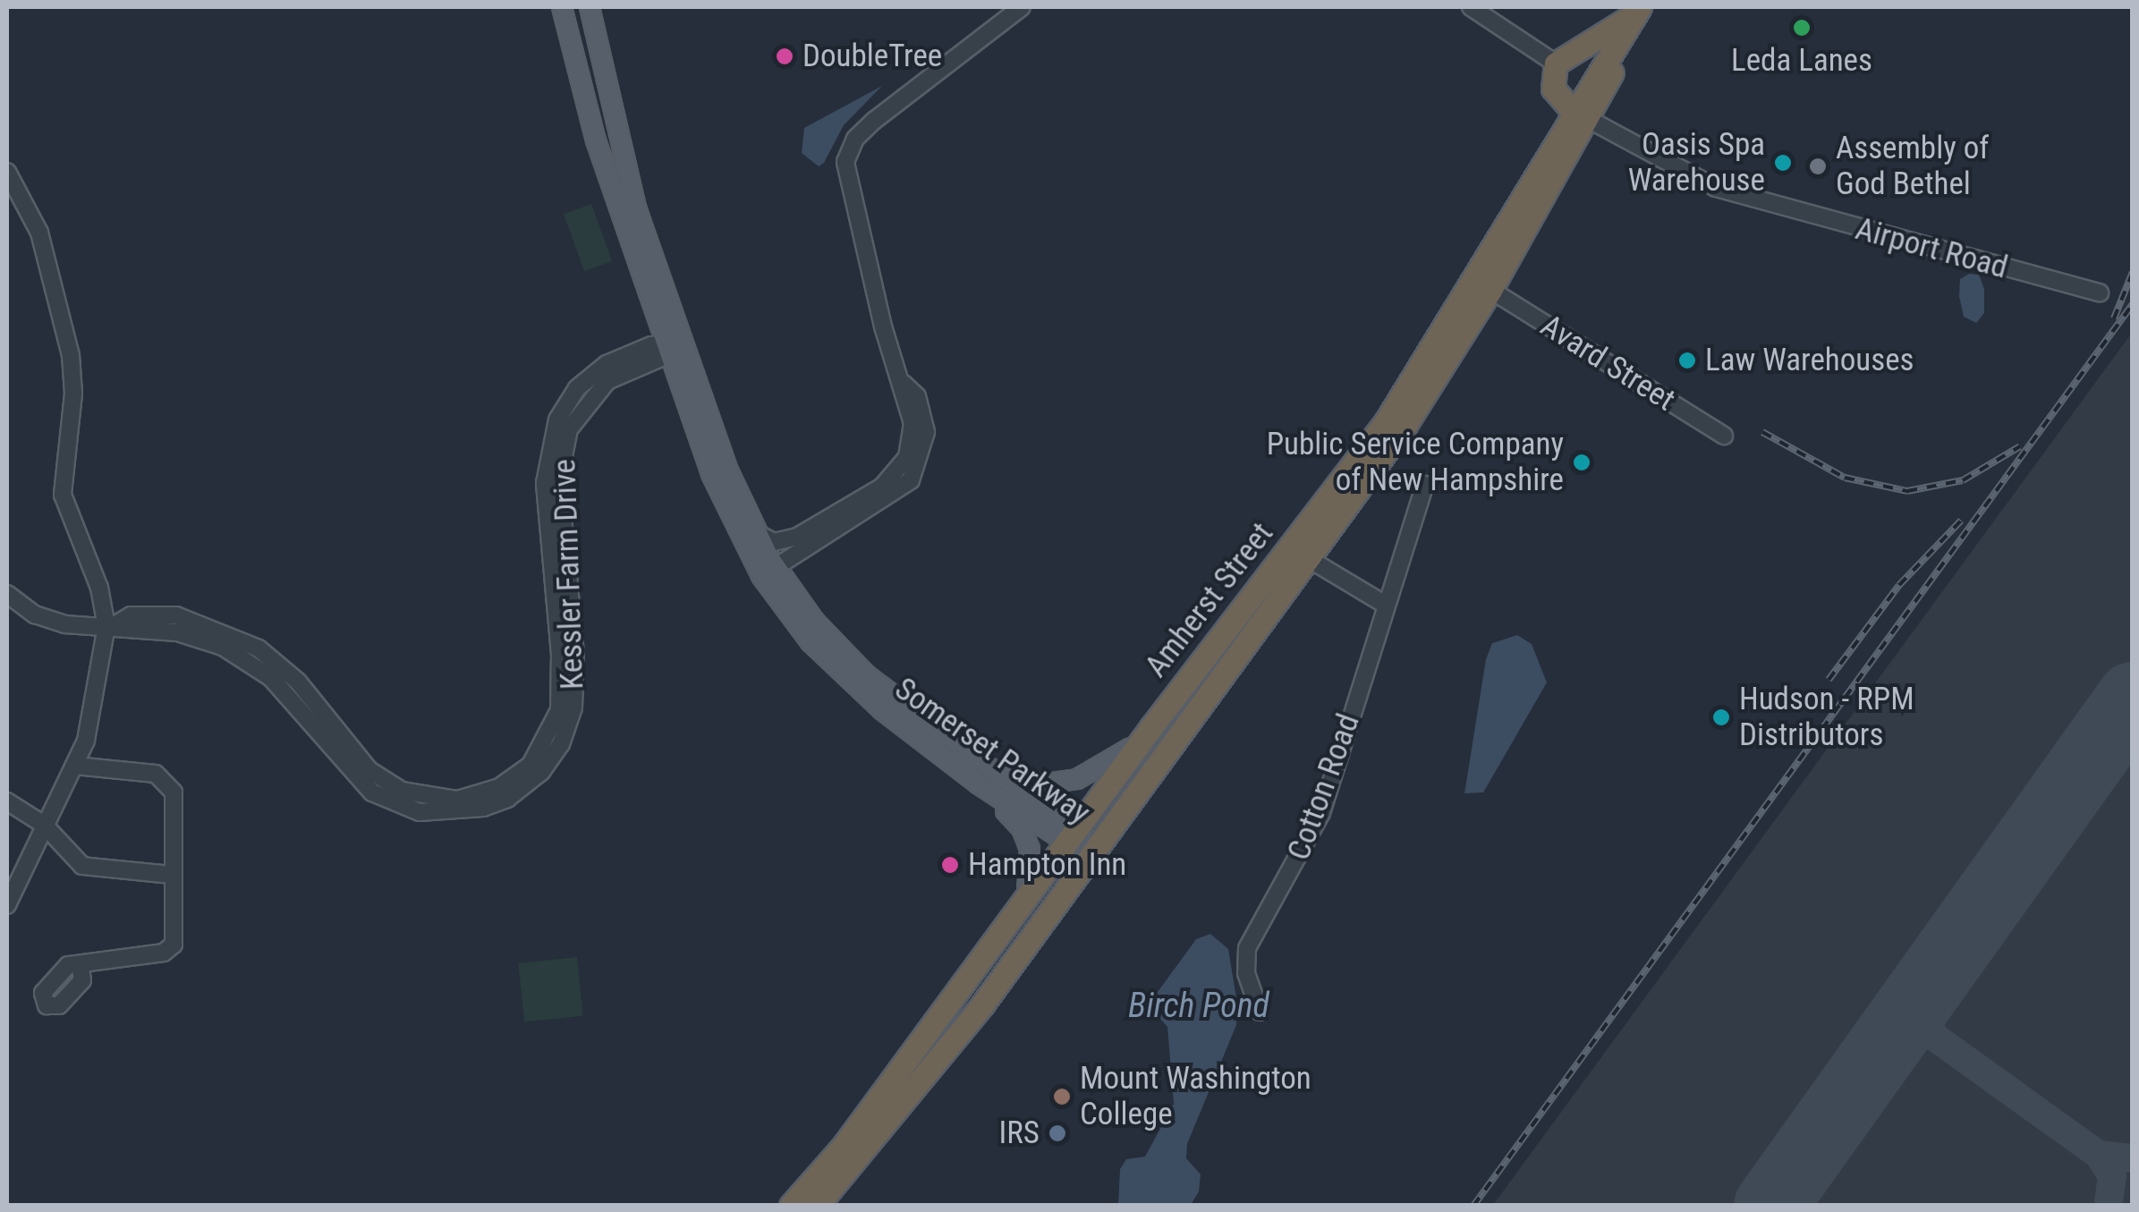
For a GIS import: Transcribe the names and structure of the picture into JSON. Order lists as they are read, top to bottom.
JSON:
{
  "streets": {
    "highway": ["Amherst Street"],
    "main road": ["Somerset Parkway"],
    "street": [
      "Airport Road",
      "Avard Street",
      "Kessler Farm Drive",
      "Cotton Road"
    ]
  },
  "crossings": [
    ["Airport Road", "Amherst Street"],
    ["Avard Street", "Amherst Street"],
    ["Kessler Farm Drive", "Somerset Parkway"],
    ["Amherst Street", "Somerset Parkway"]
  ],
  "water": ["Birch Pond"],
  "places": [
    "Leda Lanes",
    "DoubleTree",
    "Oasis Spa Warehouse",
    "Assembly of God Bethel",
    "Law Warehouses",
    "Public Service Company of New Hampshire",
    "Hudson - RPM Distributors",
    "Hampton Inn",
    "Mount Washington College",
    "IRS"
  ]
}
